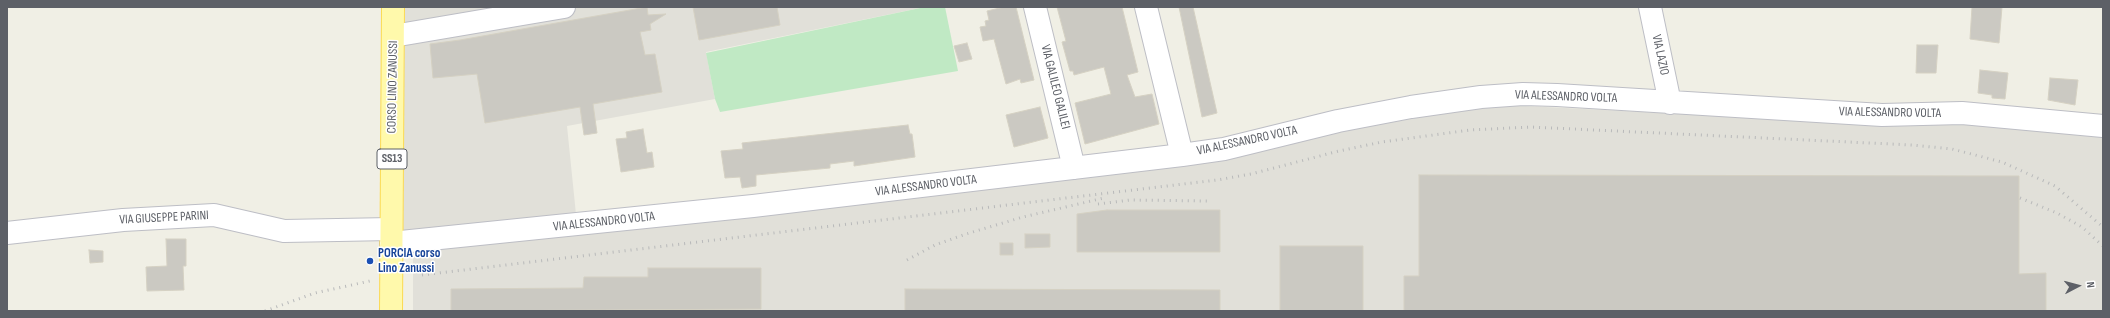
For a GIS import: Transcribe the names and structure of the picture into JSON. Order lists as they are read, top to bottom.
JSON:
{
  "streets": {
    "main road": ["CORSO LINO ZANUSSI", "SS13"],
    "street": [
      "VIA LAZIO",
      "VIA GALILEO GALILEI",
      "VIA ALESSANDRO VOLTA",
      "VIA GIUSEPPE PARINI"
    ]
  },
  "crossings": [
    ["VIA LAZIO", "VIA ALESSANDRO VOLTA"],
    ["CORSO LINO ZANUSSI", "VIA ALESSANDRO VOLTA"],
    ["CORSO LINO ZANUSSI", "VIA GIUSEPPE PARINI"],
    ["VIA GALILEO GALILEI", "VIA ALESSANDRO VOLTA"],
    ["VIA ALESSANDRO VOLTA", "VIA GIUSEPPE PARINI"]
  ],
  "places": ["PORCIA corso Lino Zanussi"],
  "north": "right"
}
